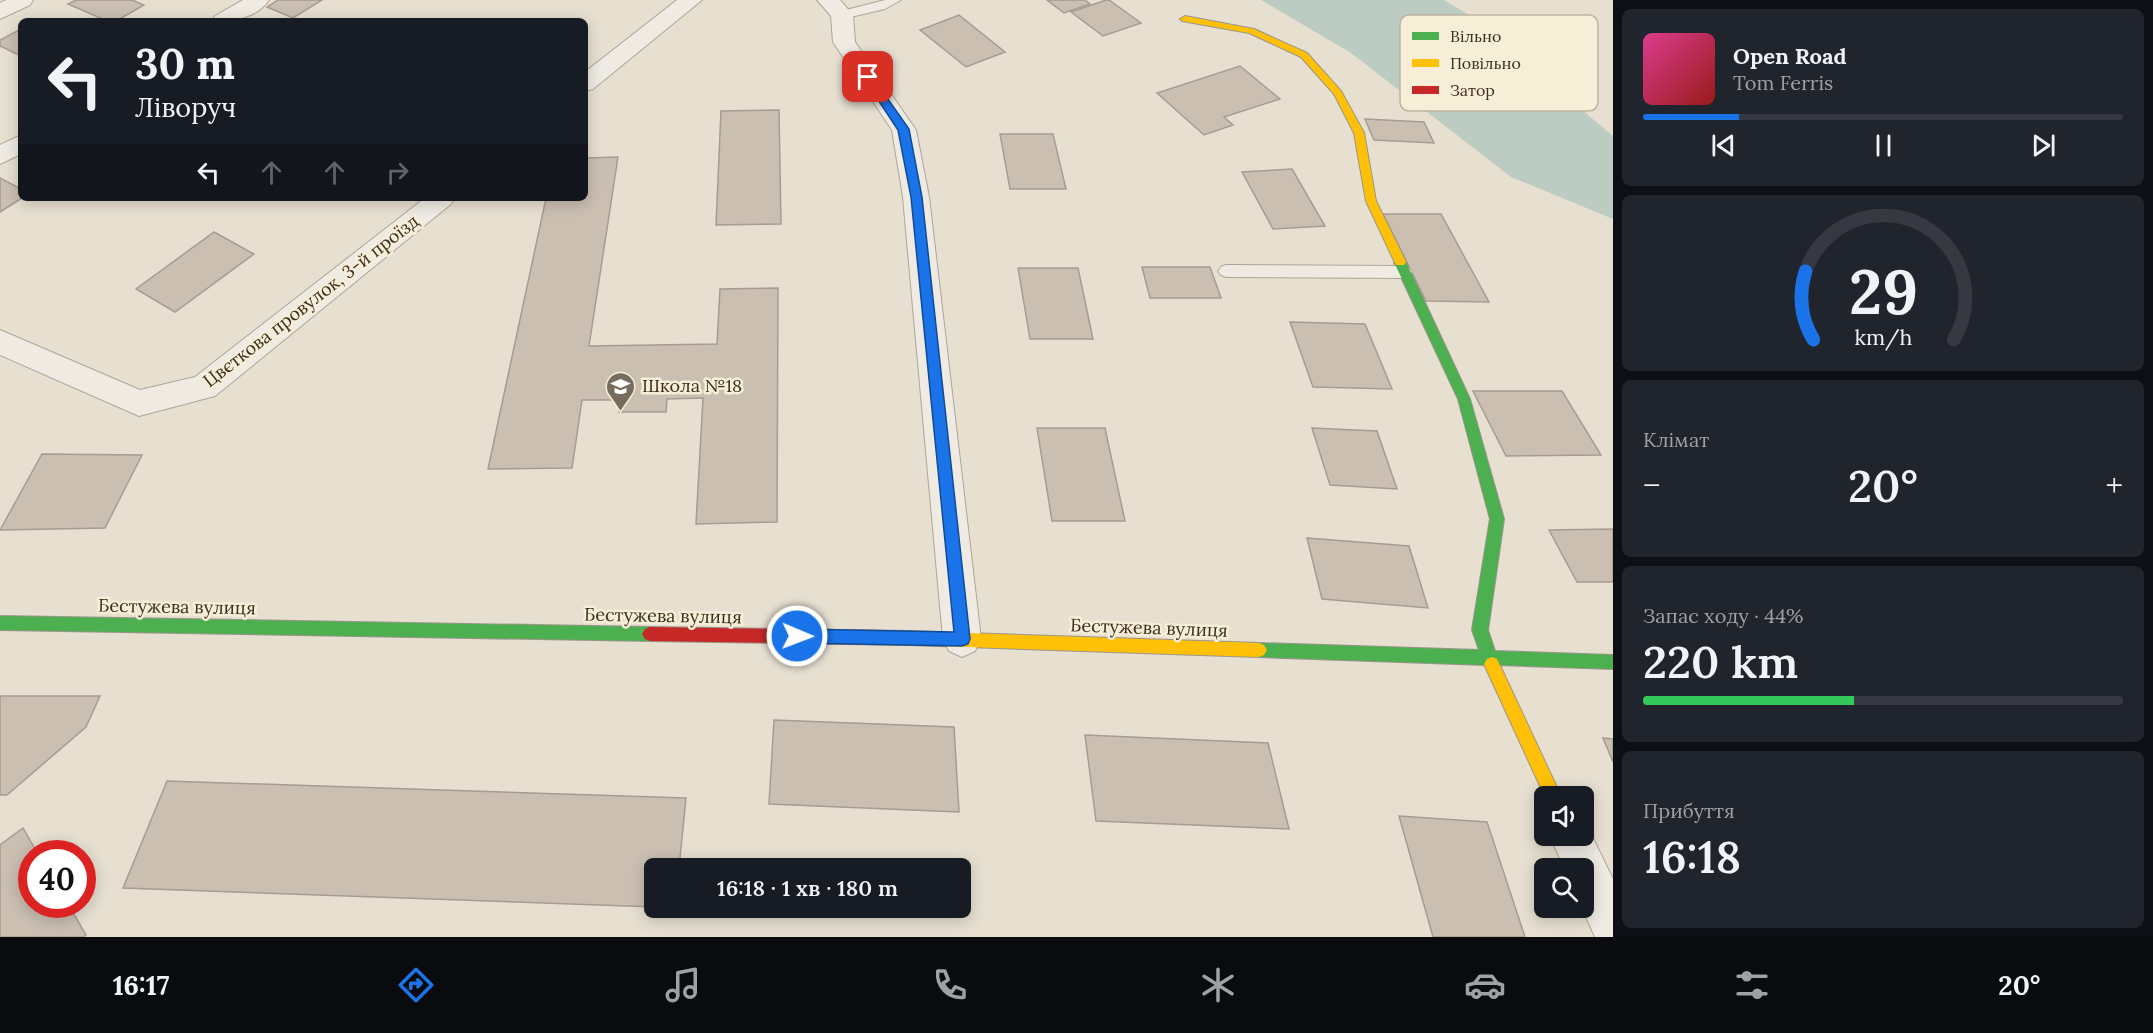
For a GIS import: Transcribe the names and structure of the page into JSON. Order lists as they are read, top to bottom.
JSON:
{
  "streets": {
    "street": ["Цвєткова провулок, 3-й проїзд", "Бестужева вулиця"]
  },
  "places": {
    "school or university": ["Школа №18"]
  },
  "legend": ["Вільно", "Повільно", "Затор"],
  "page": {
    "turn": ["30 m", "Ліворуч"],
    "song": ["Open Road", "Tom Ferris"],
    "tile": [
      "Клімат",
      ["Запас ходу · 44%", "220 km"],
      ["Прибуття", "16:18"]
    ],
    "heat": ["−", "20°", "+"],
    "limit": "40",
    "trip": "16:18 · 1 хв · 180 m",
    "tabs": ["16:17", "20°"],
    "gauge": ["29", "km/h"]
  }
}
